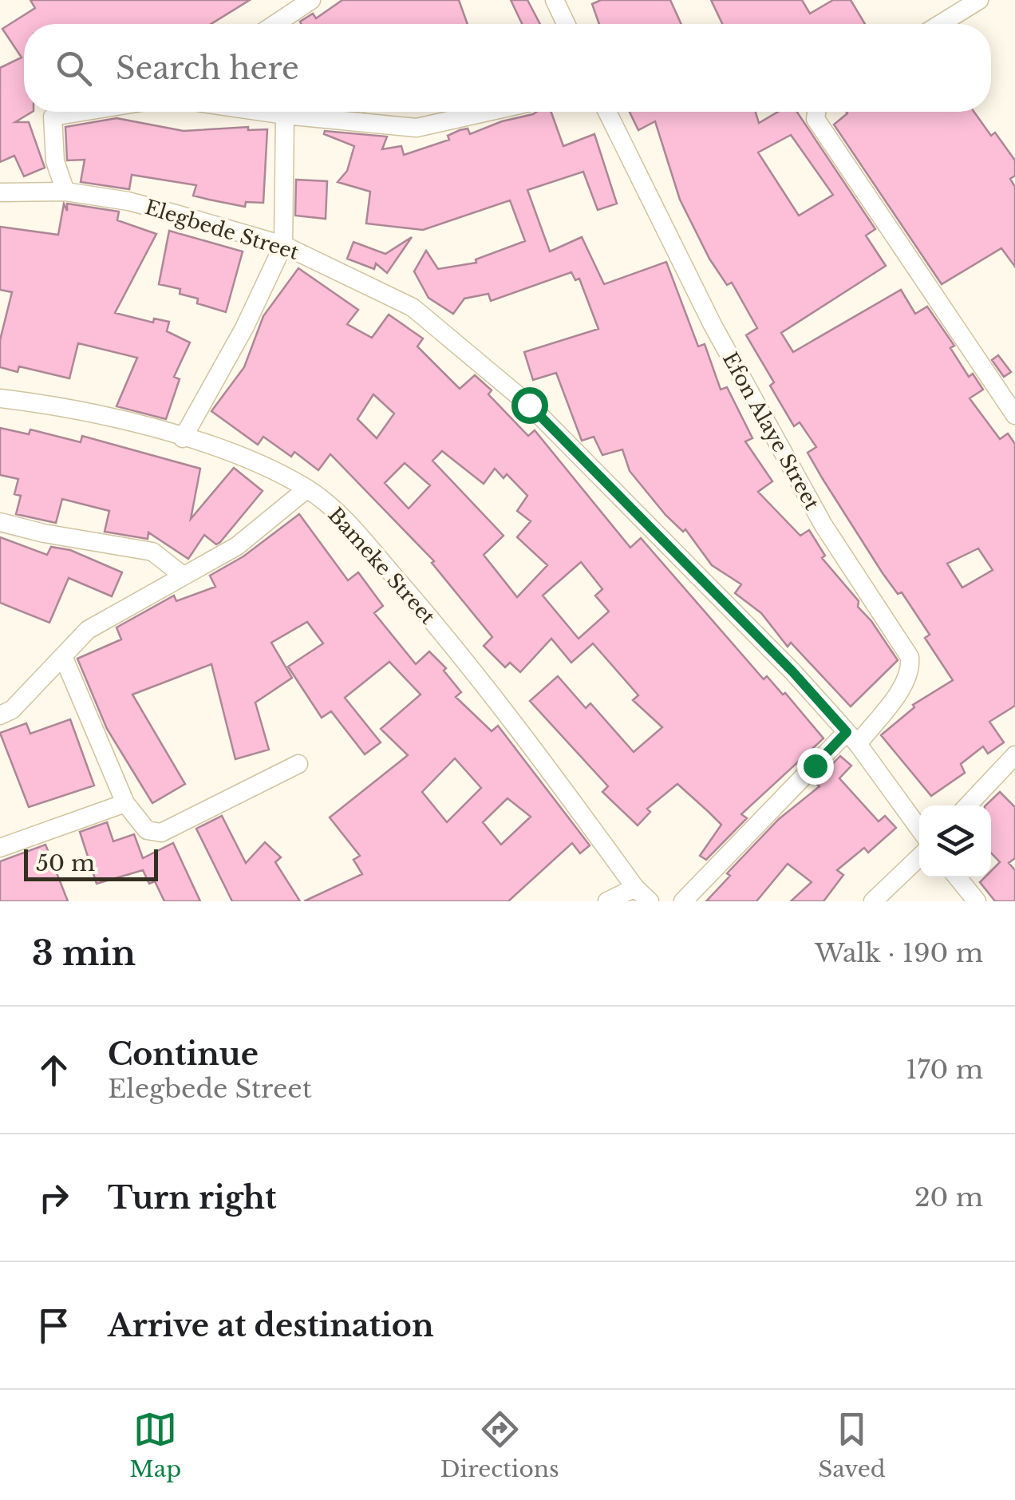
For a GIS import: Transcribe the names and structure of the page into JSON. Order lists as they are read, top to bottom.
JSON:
{
  "streets": {
    "street": ["Elegbede Street", "Efon Alaye Street", "Bameke Street"]
  },
  "crossings": [
    ["Elegbede Street", "Efon Alaye Street"]
  ],
  "scale_bar": "50 m",
  "page": {
    "search": "Search here",
    "scale": "50 m",
    "heading": ["3 min", "Walk · 190 m"],
    "list": [
      ["Continue", "Elegbede Street", "170 m"],
      ["Turn right", "20 m"],
      "Arrive at destination"
    ],
    "nav": ["Map", "Directions", "Saved"]
  }
}
